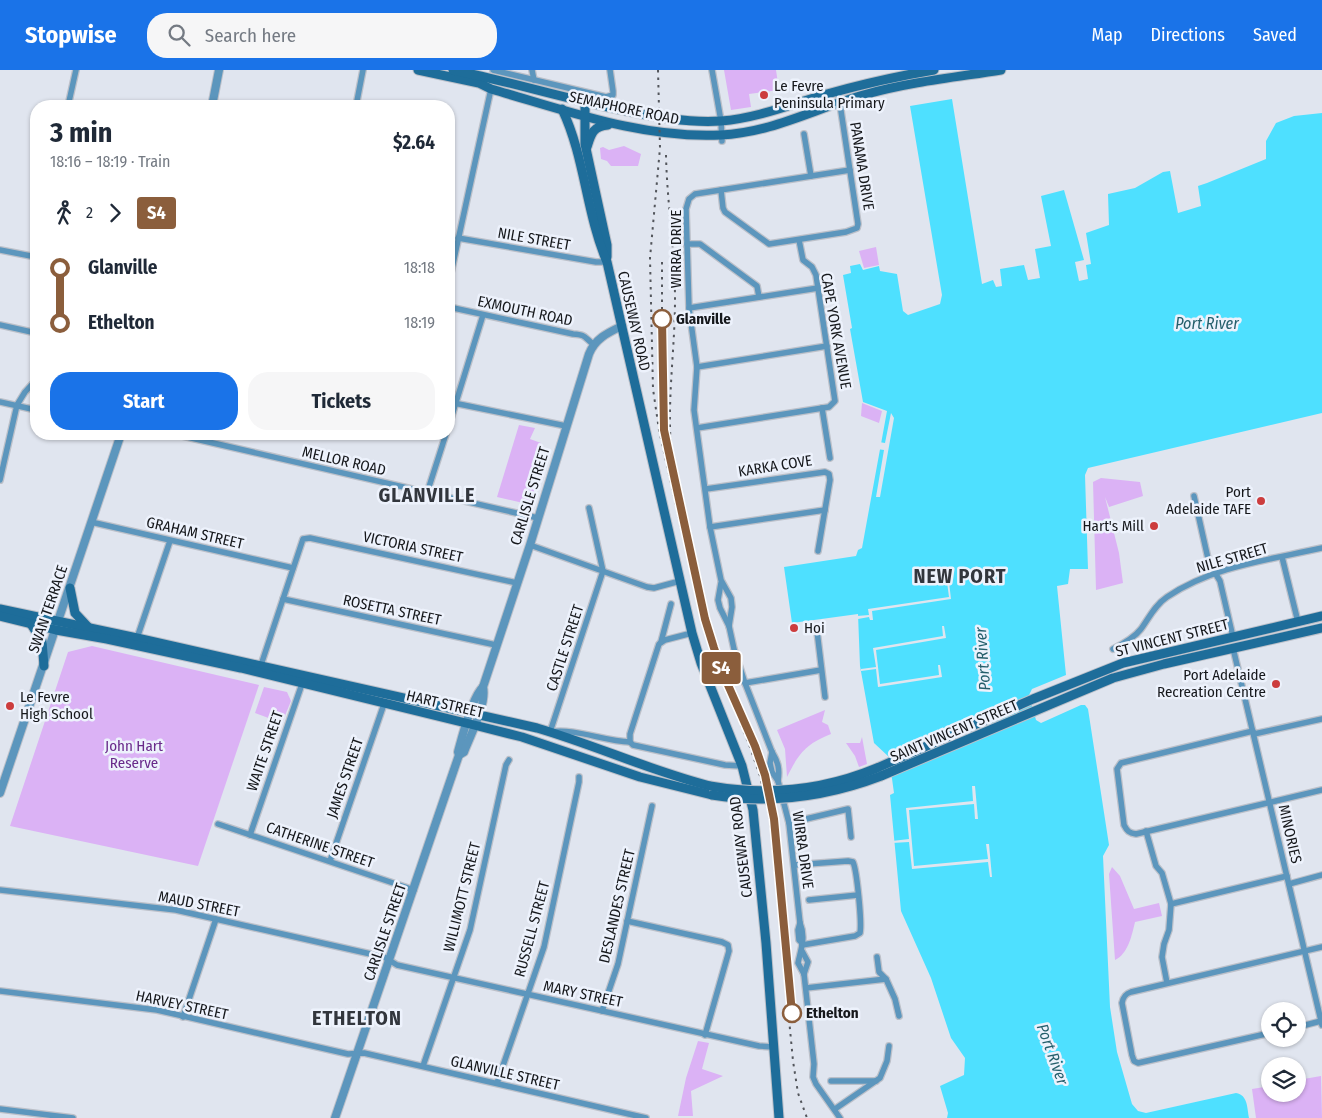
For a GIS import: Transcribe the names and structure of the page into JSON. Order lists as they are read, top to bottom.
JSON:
{
  "streets": {
    "main road": [
      "SEMAPHORE ROAD",
      "CAUSEWAY ROAD",
      "ST VINCENT STREET",
      "HART STREET",
      "SAINT VINCENT STREET"
    ],
    "street": [
      "PANAMA DRIVE",
      "NILE STREET",
      "WIRRA DRIVE",
      "EXMOUTH ROAD",
      "CAPE YORK AVENUE",
      "MELLOR ROAD",
      "KARKA COVE",
      "CARLISLE STREET",
      "GRAHAM STREET",
      "VICTORIA STREET",
      "SWAN TERRACE",
      "ROSETTA STREET",
      "CASTLE STREET",
      "WAITE STREET",
      "JAMES STREET",
      "MINORIES",
      "CATHERINE STREET",
      "WILLIMOTT STREET",
      "MAUD STREET",
      "DESLANDES STREET",
      "RUSSELL STREET",
      "MARY STREET",
      "HARVEY STREET",
      "GLANVILLE STREET"
    ]
  },
  "crossings": [
    ["SEMAPHORE ROAD", "PANAMA DRIVE"],
    ["SEMAPHORE ROAD", "CAUSEWAY ROAD"],
    ["PANAMA DRIVE", "WIRRA DRIVE"],
    ["PANAMA DRIVE", "CAPE YORK AVENUE"],
    ["NILE STREET", "CAUSEWAY ROAD"],
    ["WIRRA DRIVE", "KARKA COVE"],
    ["EXMOUTH ROAD", "CARLISLE STREET"],
    ["CAUSEWAY ROAD", "HART STREET"],
    ["CAUSEWAY ROAD", "MARY STREET"],
    ["MELLOR ROAD", "CARLISLE STREET"],
    ["CARLISLE STREET", "VICTORIA STREET"],
    ["CARLISLE STREET", "ROSETTA STREET"],
    ["CARLISLE STREET", "HART STREET"],
    ["CARLISLE STREET", "CATHERINE STREET"],
    ["CARLISLE STREET", "MAUD STREET"],
    ["CARLISLE STREET", "MARY STREET"],
    ["CARLISLE STREET", "HARVEY STREET"],
    ["CARLISLE STREET", "GLANVILLE STREET"],
    ["GRAHAM STREET", "VICTORIA STREET"],
    ["GRAHAM STREET", "SWAN TERRACE"],
    ["SWAN TERRACE", "HART STREET"],
    ["ST VINCENT STREET", "SAINT VINCENT STREET"],
    ["ST VINCENT STREET", "MINORIES"],
    ["CASTLE STREET", "HART STREET"],
    ["HART STREET", "SAINT VINCENT STREET"],
    ["HART STREET", "WAITE STREET"],
    ["HART STREET", "JAMES STREET"],
    ["WAITE STREET", "CATHERINE STREET"],
    ["JAMES STREET", "CATHERINE STREET"],
    ["WILLIMOTT STREET", "MARY STREET"],
    ["WILLIMOTT STREET", "GLANVILLE STREET"],
    ["MAUD STREET", "MARY STREET"],
    ["DESLANDES STREET", "MARY STREET"],
    ["RUSSELL STREET", "MARY STREET"],
    ["RUSSELL STREET", "GLANVILLE STREET"],
    ["HARVEY STREET", "GLANVILLE STREET"]
  ],
  "districts": ["GLANVILLE", "NEW PORT", "ETHELTON"],
  "water": ["Port River"],
  "parks": ["John Hart Reserve"],
  "places": [
    "Le Fevre Peninsula Primary",
    "Glanville",
    "Port Adelaide TAFE",
    "Hart's Mill",
    "Hoi",
    "Port Adelaide Recreation Centre",
    "Le Fevre High School",
    "Ethelton"
  ],
  "page": {
    "header": "Stopwise",
    "search": "Search here",
    "nav": ["Map", "Directions", "Saved"],
    "on_map": "S4",
    "heading": ["3 min", "18:16 – 18:19 · Train", "$2.64"],
    "legs": ["2", "S4"],
    "list": [
      {
        "name": "Glanville",
        "value": "18:18"
      },
      {
        "name": "Ethelton",
        "value": "18:19"
      }
    ],
    "buttons": ["Start", "Tickets"]
  }
}
